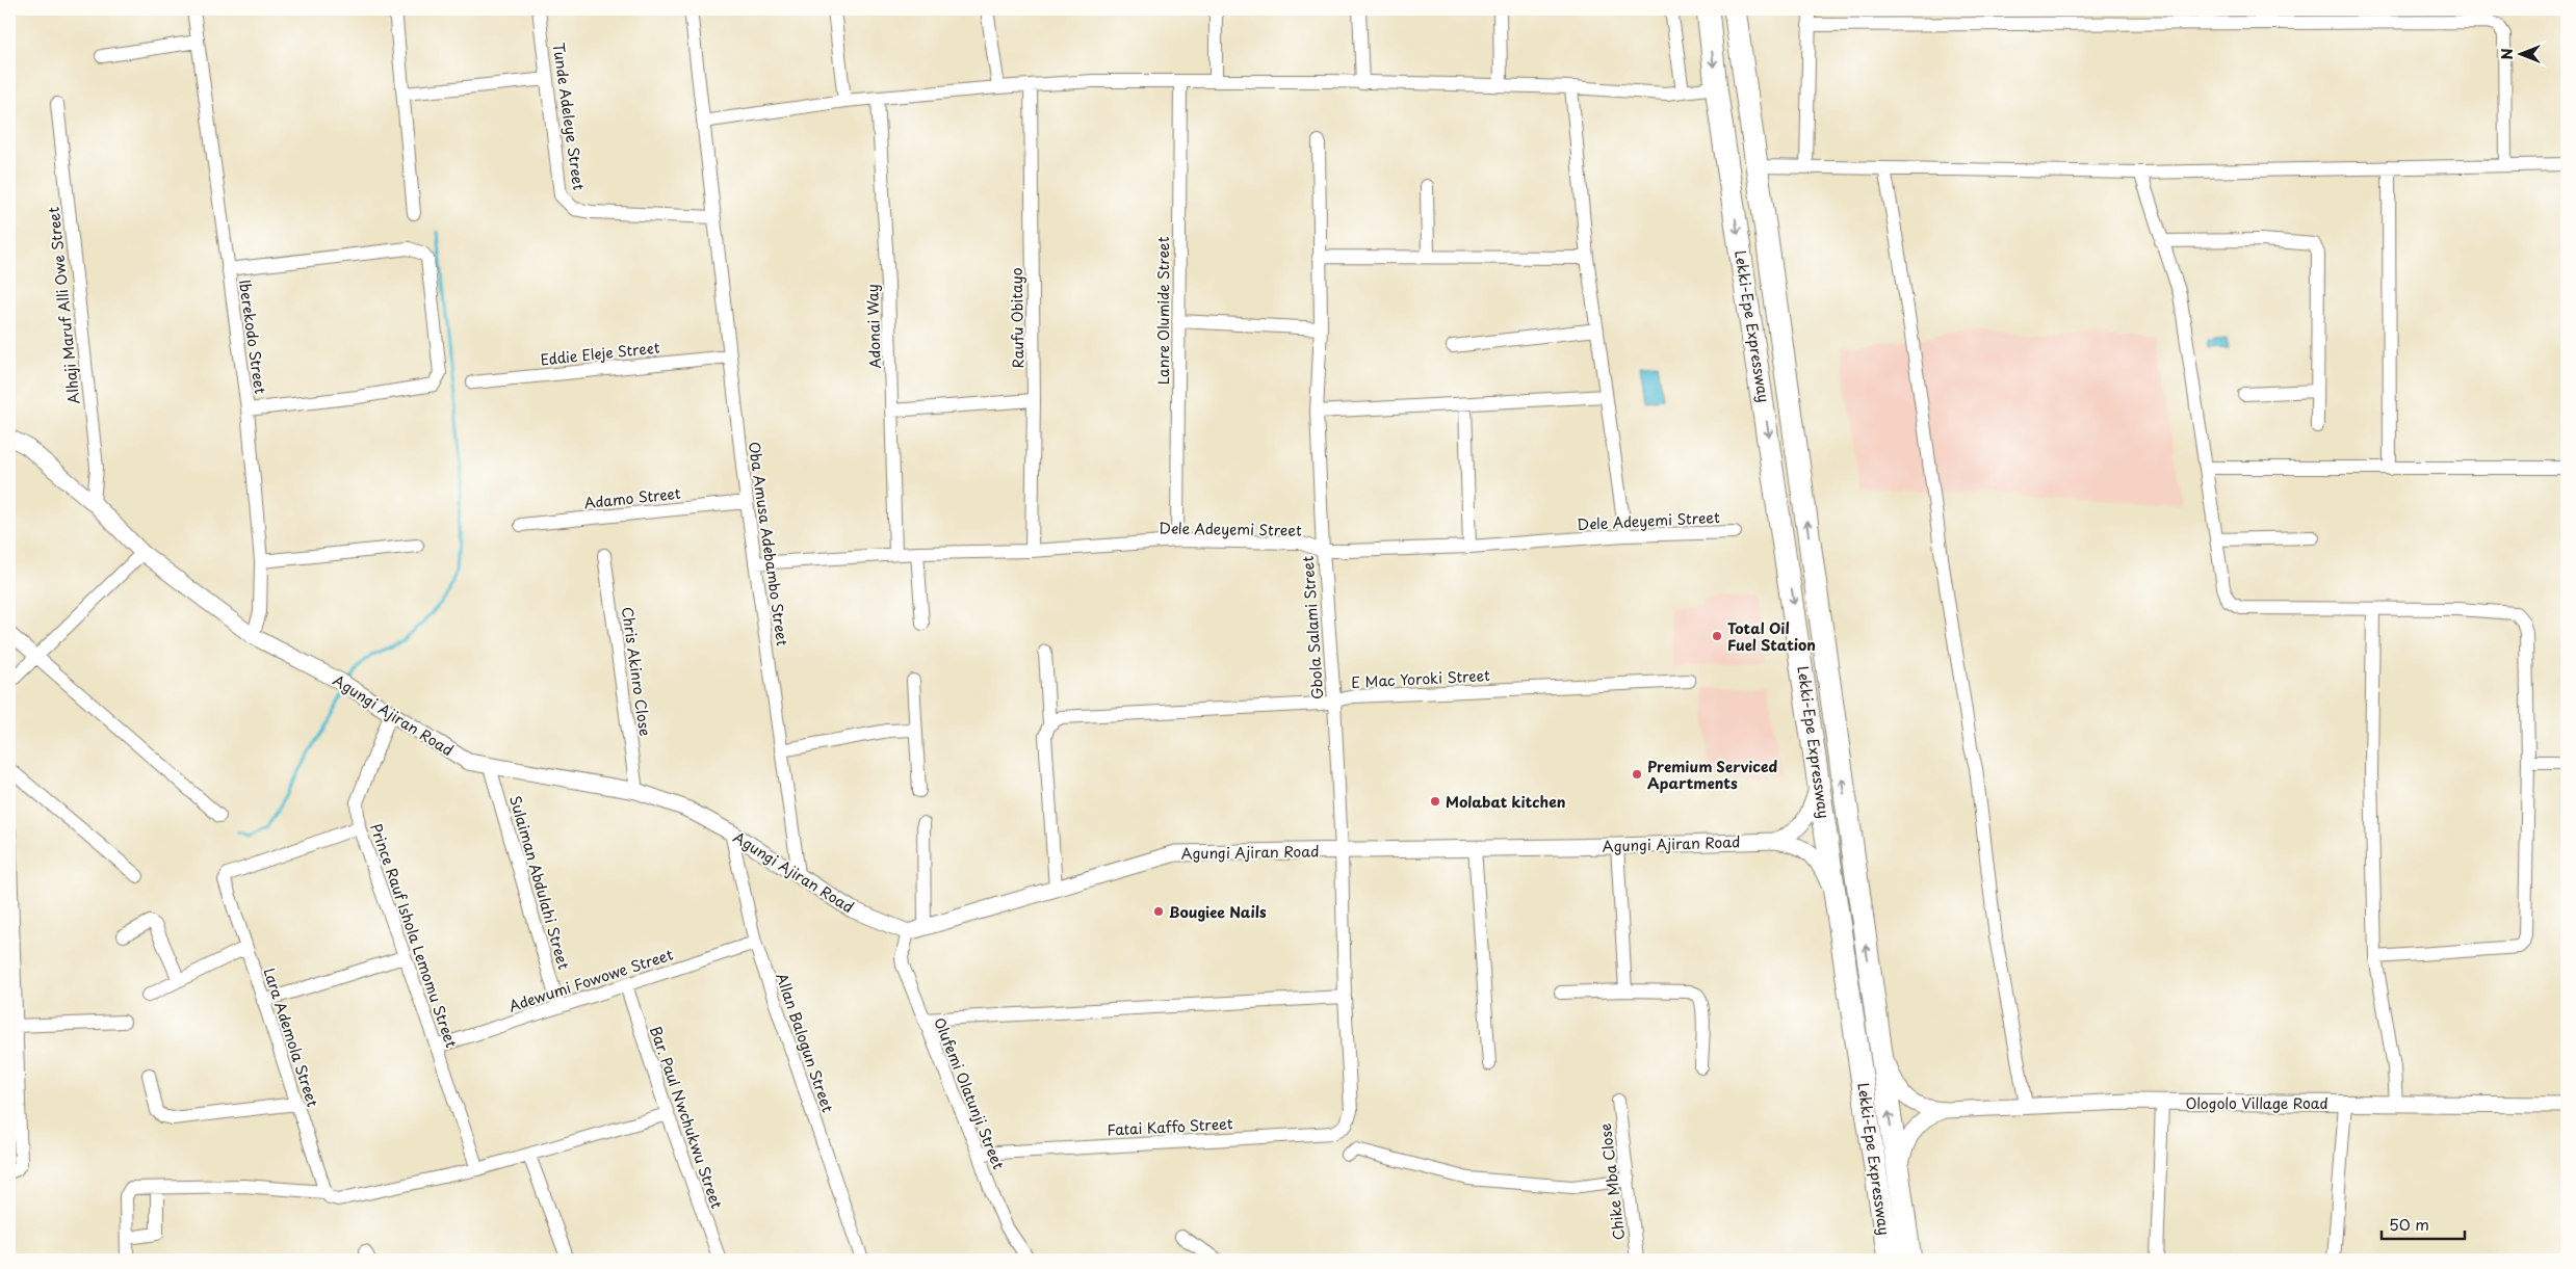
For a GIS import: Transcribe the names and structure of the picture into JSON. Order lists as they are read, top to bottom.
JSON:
{
  "streets": {
    "highway": ["Lekki-Epe Expressway"],
    "street": [
      "Tunde Adeleye Street",
      "Alhaji Maruf Alli Owe Street",
      "Lanre Olumide Street",
      "Raufu Obitayo",
      "Adonai Way",
      "Iberekodo Street",
      "Eddie Eleje Street",
      "Adamo Street",
      "Dele Adeyemi Street",
      "Oba Amusa Adebambo Street",
      "Gbola Salami Street",
      "Chris Akinro Close",
      "E Mac Yoroki Street",
      "Agungi Ajiran Road",
      "Sulaiman Abdulahi Street",
      "Prince Rauf Ishola Lemomu Street",
      "Adewumi Fowowe Street",
      "Lara Ademola Street",
      "Allan Balogun Street",
      "Olufemi Olatunji Street",
      "Ologolo Village Road",
      "Bar. Paul Nwchukwu Street",
      "Fatai Kaffo Street",
      "Chike Mba Close"
    ]
  },
  "crossings": [
    ["Tunde Adeleye Street", "Oba Amusa Adebambo Street"],
    ["Alhaji Maruf Alli Owe Street", "Agungi Ajiran Road"],
    ["Lanre Olumide Street", "Dele Adeyemi Street"],
    ["Raufu Obitayo", "Dele Adeyemi Street"],
    ["Adonai Way", "Dele Adeyemi Street"],
    ["Iberekodo Street", "Agungi Ajiran Road"],
    ["Eddie Eleje Street", "Oba Amusa Adebambo Street"],
    ["Adamo Street", "Oba Amusa Adebambo Street"],
    ["Dele Adeyemi Street", "Oba Amusa Adebambo Street"],
    ["Dele Adeyemi Street", "Gbola Salami Street"],
    ["Oba Amusa Adebambo Street", "Agungi Ajiran Road"],
    ["Gbola Salami Street", "E Mac Yoroki Street"],
    ["Gbola Salami Street", "Agungi Ajiran Road"],
    ["Gbola Salami Street", "Fatai Kaffo Street"],
    ["Chris Akinro Close", "Agungi Ajiran Road"],
    ["Agungi Ajiran Road", "Sulaiman Abdulahi Street"],
    ["Agungi Ajiran Road", "Prince Rauf Ishola Lemomu Street"],
    ["Agungi Ajiran Road", "Allan Balogun Street"],
    ["Agungi Ajiran Road", "Olufemi Olatunji Street"],
    ["Sulaiman Abdulahi Street", "Adewumi Fowowe Street"],
    ["Prince Rauf Ishola Lemomu Street", "Adewumi Fowowe Street"],
    ["Prince Rauf Ishola Lemomu Street", "Lara Ademola Street"],
    ["Adewumi Fowowe Street", "Allan Balogun Street"],
    ["Adewumi Fowowe Street", "Bar. Paul Nwchukwu Street"],
    ["Olufemi Olatunji Street", "Fatai Kaffo Street"]
  ],
  "places": [
    "Total Oil Fuel Station",
    "Premium Serviced Apartments",
    "Molabat kitchen",
    "Bougiee Nails"
  ],
  "scale_bar": "50 m",
  "north": "left"
}
